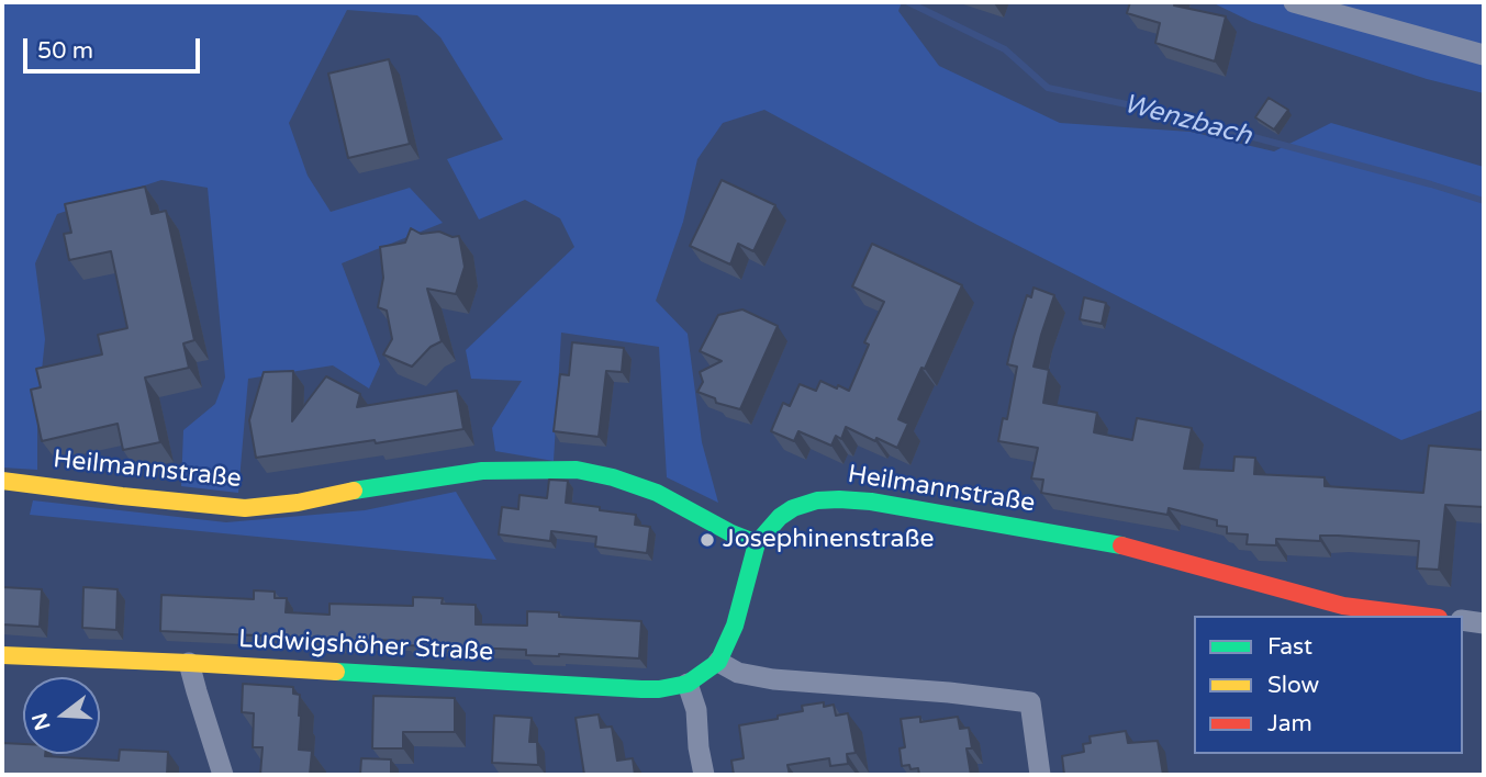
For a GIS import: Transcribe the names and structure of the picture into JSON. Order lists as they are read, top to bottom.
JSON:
{
  "streets": {
    "street": ["Heilmannstraße", "Ludwigshöher Straße"]
  },
  "water": ["Wenzbach"],
  "places": ["Josephinenstraße"],
  "legend": ["Fast", "Slow", "Jam"],
  "scale_bar": "50 m",
  "north": "left"
}
